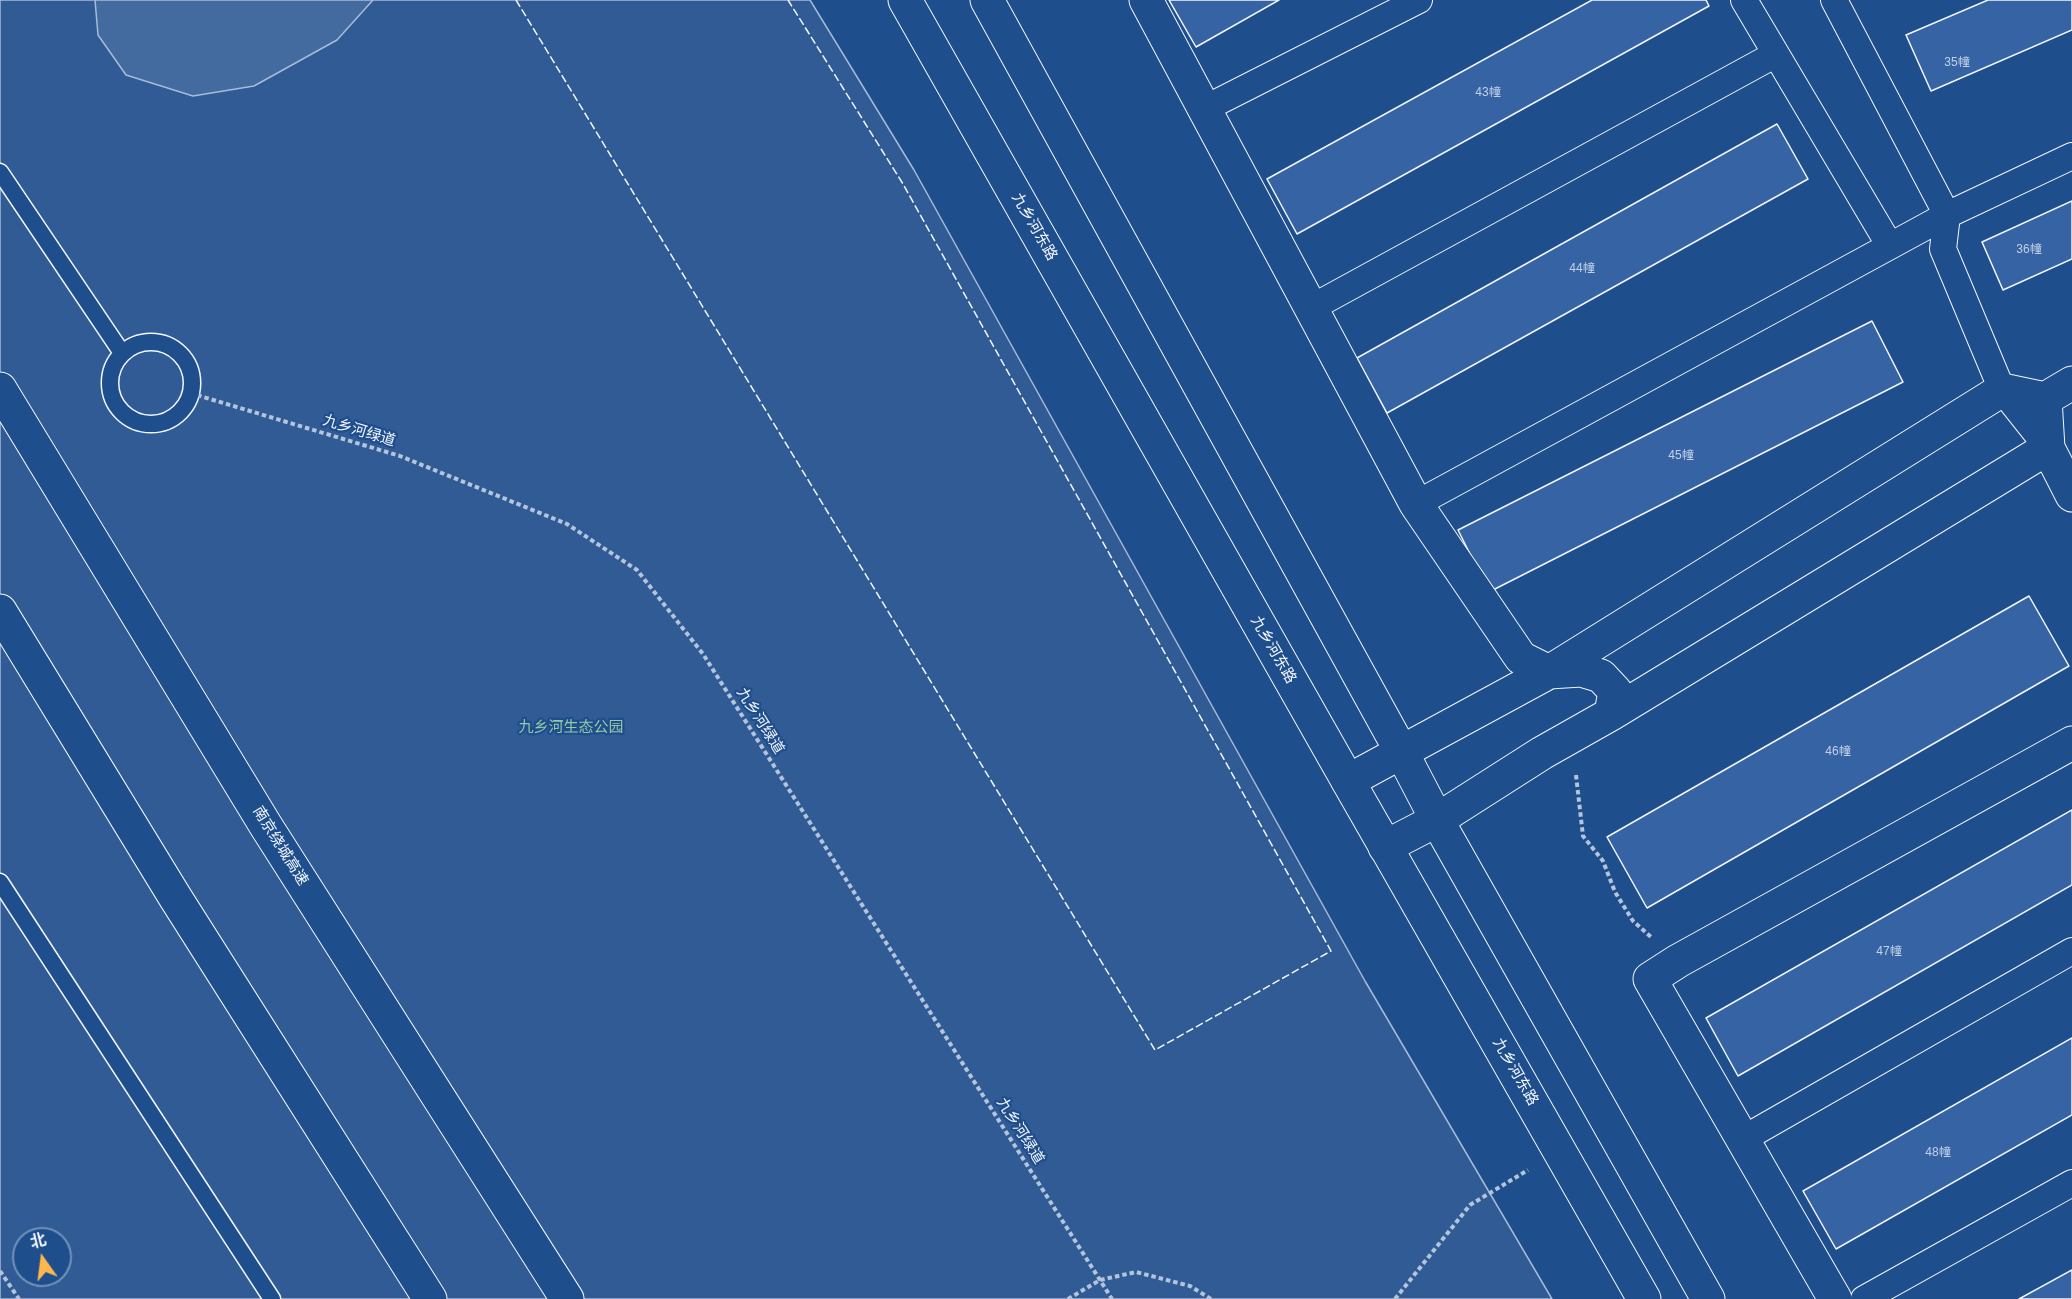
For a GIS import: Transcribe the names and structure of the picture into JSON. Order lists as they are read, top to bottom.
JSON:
{
  "streets": {
    "main road": ["九乡河东路", "南京绕城高速"],
    "path": ["九乡河绿道"]
  },
  "parks": ["九乡河生态公园"],
  "house_numbers": [
    "35幢",
    "43幢",
    "36幢",
    "44幢",
    "45幢",
    "46幢",
    "47幢",
    "48幢"
  ],
  "north": "top"
}
